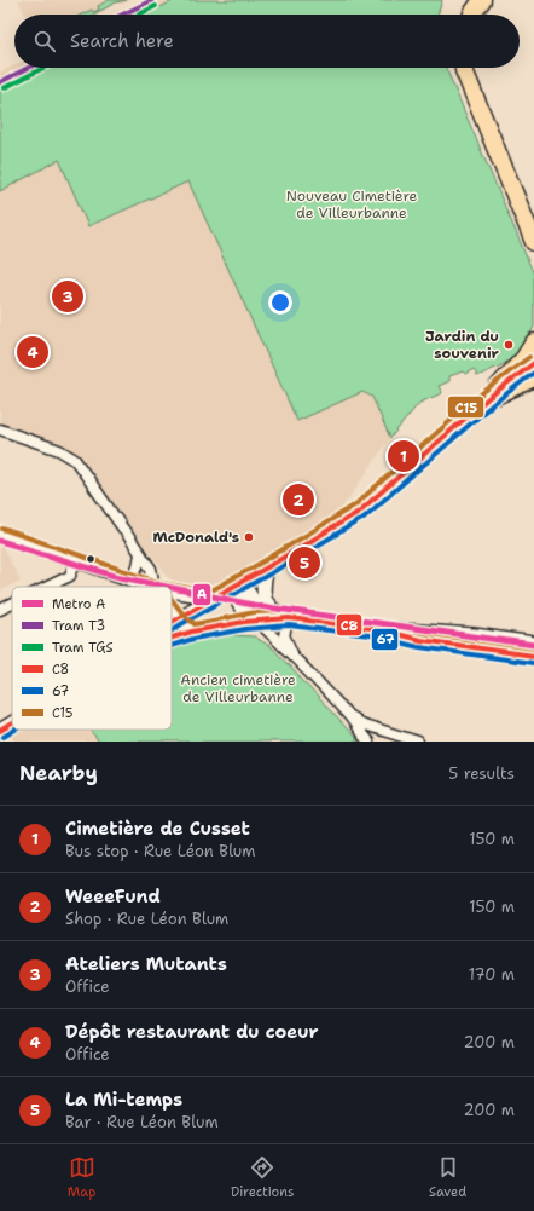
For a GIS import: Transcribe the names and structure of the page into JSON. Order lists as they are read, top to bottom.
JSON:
{
  "parks": ["Nouveau Cimetière de Villeurbanne", "Ancien cimetière de Villeurbanne"],
  "places": ["Jardin du souvenir", "McDonald's"],
  "lines": [
    "tram line T3",
    "tram line TGS",
    "transit line C15",
    "transit line C8",
    "transit line 67",
    "metro line A"
  ],
  "legend": [
    "Metro A",
    "Tram T3",
    "Tram TGS",
    "C8",
    "67",
    "C15"
  ],
  "page": {
    "search": "Search here",
    "pins": [
      "3",
      "4",
      "1",
      "2",
      "5"
    ],
    "heading": ["Nearby", "5 results"],
    "list": [
      {
        "mark": "1",
        "name": "Cimetière de Cusset",
        "note": "Bus stop · Rue Léon Blum",
        "value": "150 m"
      },
      {
        "mark": "2",
        "name": "WeeeFund",
        "note": "Shop · Rue Léon Blum",
        "value": "150 m"
      },
      {
        "mark": "3",
        "name": "Ateliers Mutants",
        "note": "Office",
        "value": "170 m"
      },
      {
        "mark": "4",
        "name": "Dépôt restaurant du coeur",
        "note": "Office",
        "value": "200 m"
      },
      {
        "mark": "5",
        "name": "La Mi-temps",
        "note": "Bar · Rue Léon Blum",
        "value": "200 m"
      }
    ],
    "nav": ["Map", "Directions", "Saved"]
  }
}
